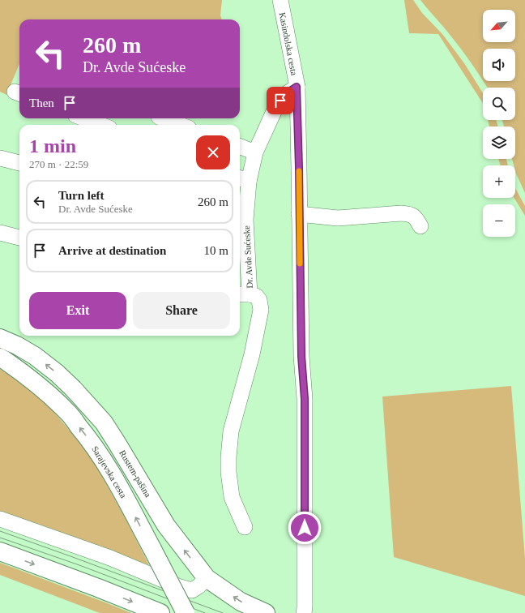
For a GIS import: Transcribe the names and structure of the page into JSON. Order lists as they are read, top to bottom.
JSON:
{
  "streets": {
    "main road": ["Sarajevska cesta", "Rustem-pašina"],
    "street": ["Kasindolska cesta", "Dr. Avde Sućeske"]
  },
  "crossings": [
    ["Kasindolska cesta", "Dr. Avde Sućeske"]
  ],
  "one_way": ["Sarajevska cesta"],
  "north": "bottom left",
  "page": {
    "map_buttons": ["+", "−"],
    "turn": ["260 m", "Dr. Avde Sućeske"],
    "then": "Then",
    "heading": ["1 min", "270 m · 22:59"],
    "list": [
      {
        "name": "Turn left",
        "note": "Dr. Avde Sućeske",
        "value": "260 m"
      },
      {
        "name": "Arrive at destination",
        "value": "10 m"
      }
    ],
    "buttons": ["Exit", "Share"]
  }
}
